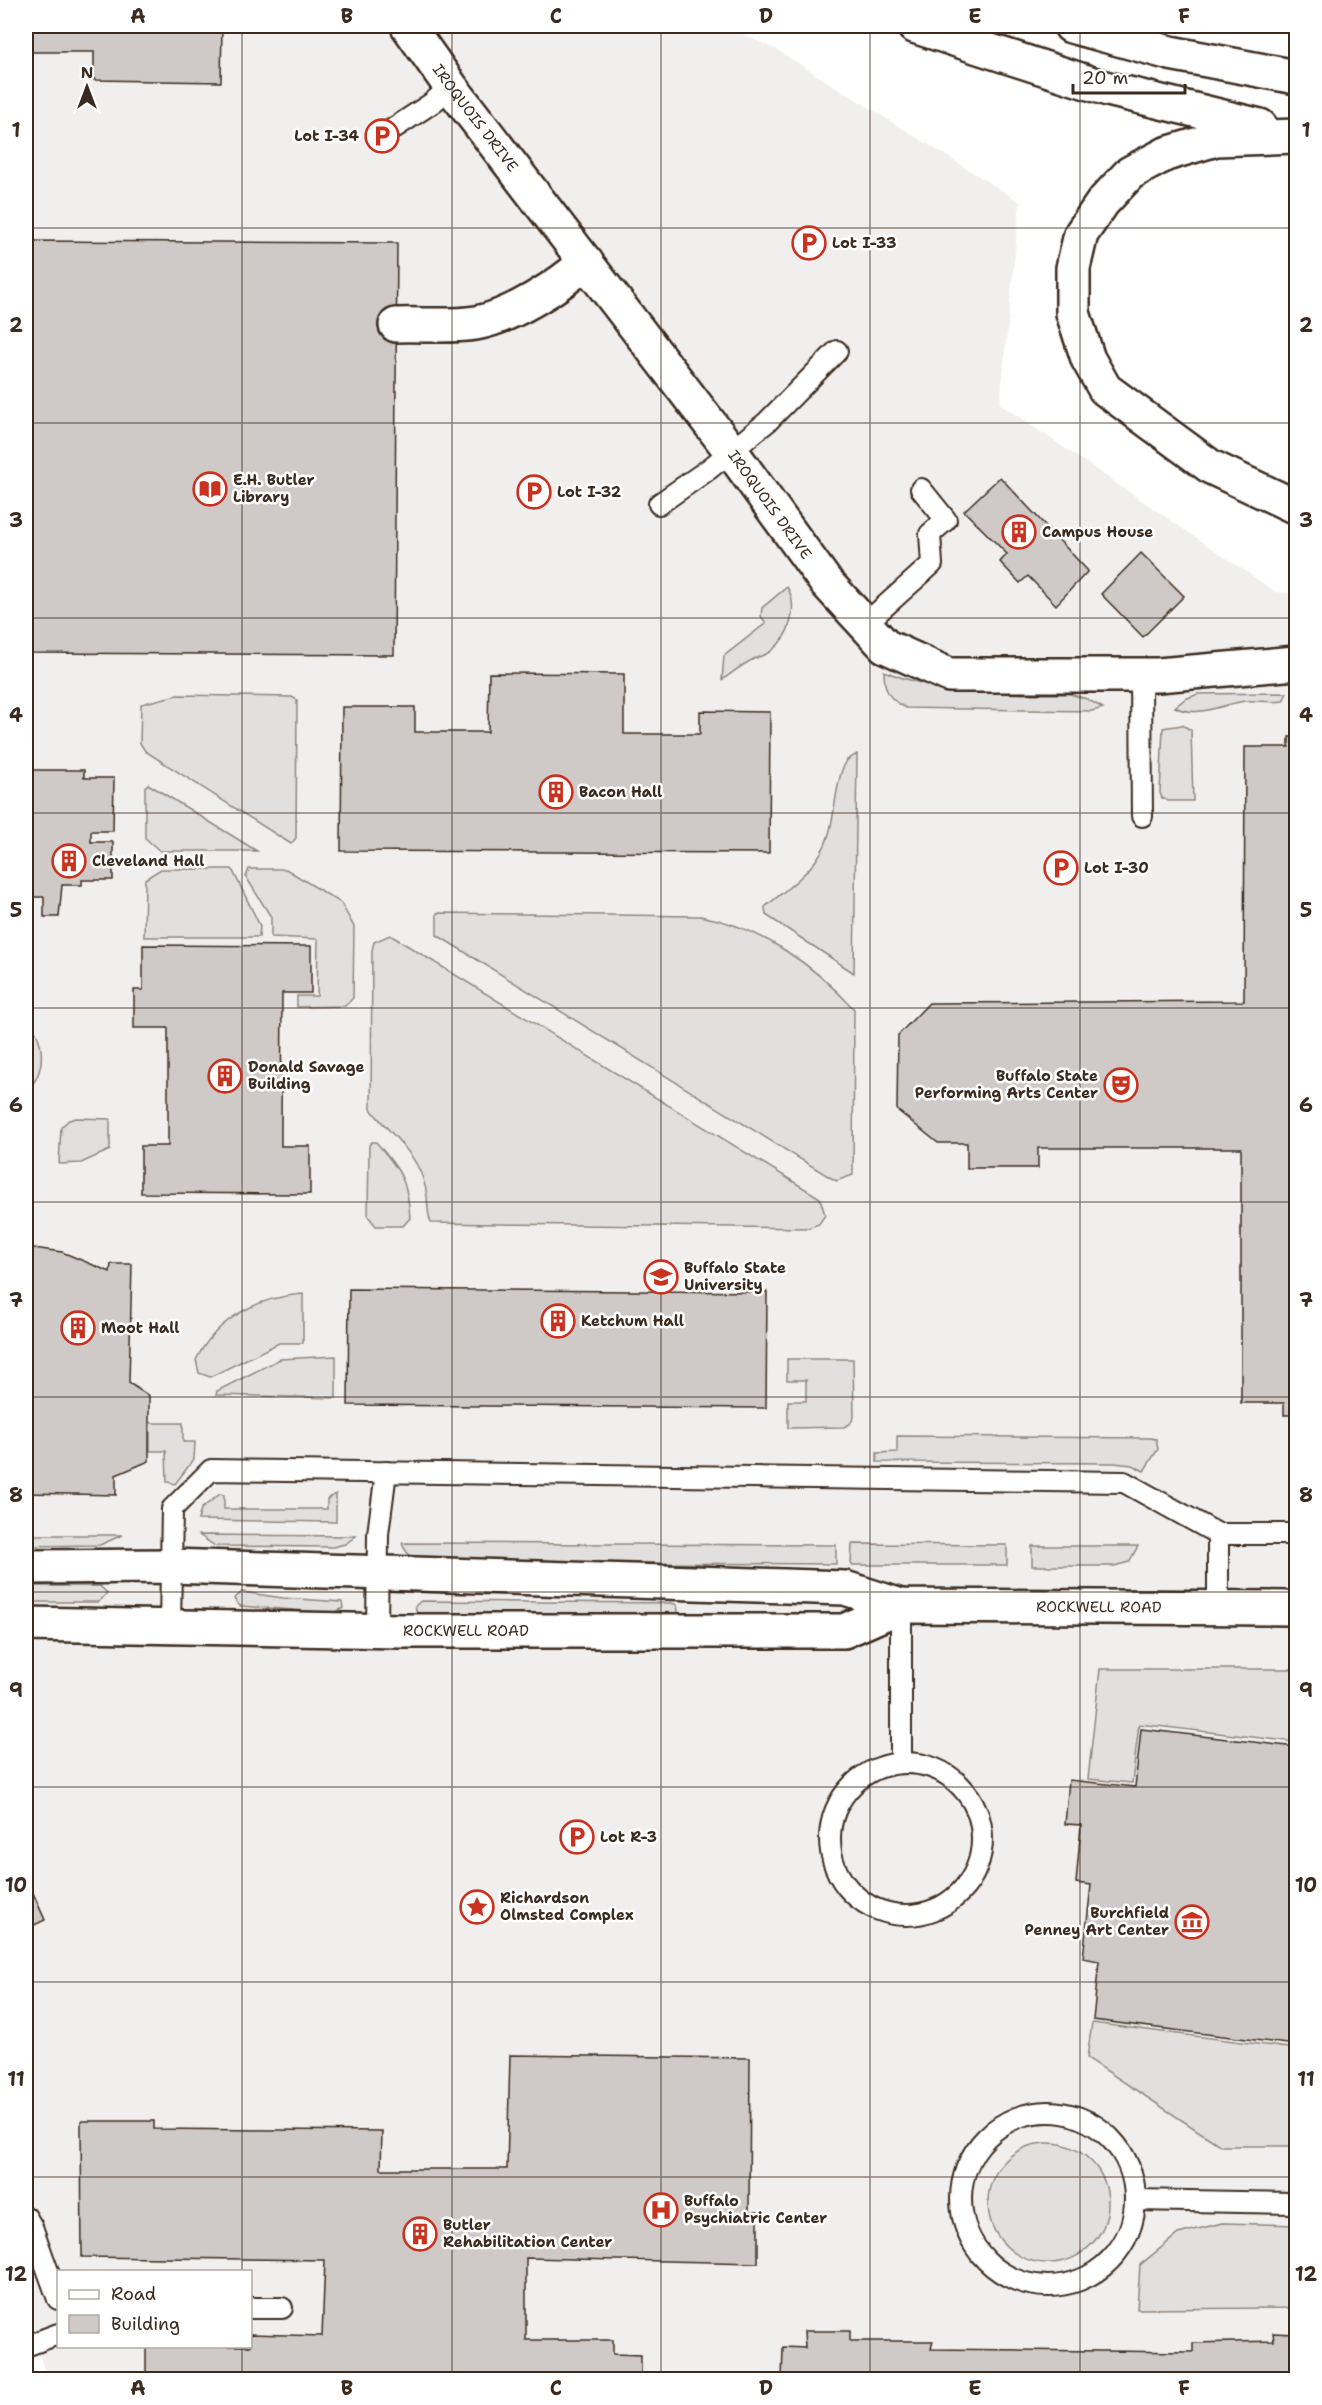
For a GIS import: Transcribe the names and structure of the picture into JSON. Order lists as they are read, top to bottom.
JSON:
{
  "streets": {
    "main road": ["IROQUOIS DRIVE", "ROCKWELL ROAD"]
  },
  "places": {
    "parking": [
      "Lot I-34",
      "Lot I-33",
      "Lot I-32",
      "Lot I-30",
      "Lot R-3"
    ],
    "library": ["E.H. Butler Library"],
    "building": [
      "Campus House",
      "Bacon Hall",
      "Cleveland Hall",
      "Donald Savage Building",
      "Ketchum Hall",
      "Moot Hall",
      "Butler Rehabilitation Center"
    ],
    "theatre": ["Buffalo State Performing Arts Center"],
    "school or university": ["Buffalo State University"],
    "place": ["Richardson Olmsted Complex"],
    "museum": ["Burchfield Penney Art Center"],
    "hospital": ["Buffalo Psychiatric Center"]
  },
  "legend": ["Road", "Building"],
  "scale_bar": "20 m",
  "north": "top",
  "grid": {
    "columns": [
      "A",
      "B",
      "C",
      "D",
      "E",
      "F"
    ],
    "rows": [
      "1",
      "2",
      "3",
      "4",
      "5",
      "6",
      "7",
      "8",
      "9",
      "10",
      "11",
      "12"
    ]
  }
}
